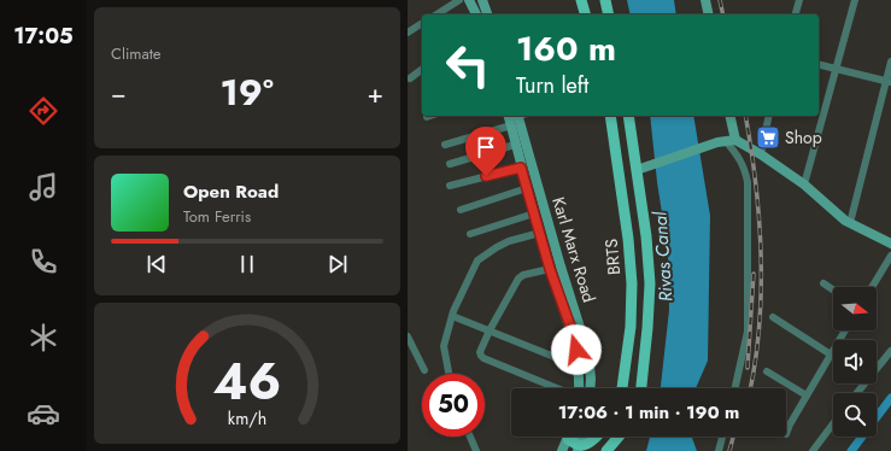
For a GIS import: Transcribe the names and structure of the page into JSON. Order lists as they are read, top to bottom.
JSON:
{
  "streets": {
    "main road": ["Karl Marx Road", "BRTS"]
  },
  "water": ["Rivas Canal"],
  "places": {
    "supermarket": ["Shop"]
  },
  "north": "right",
  "page": {
    "tabs": "17:05",
    "tile": "Climate",
    "turn": ["160 m", "Turn left"],
    "heat": ["−", "19°", "+"],
    "song": ["Open Road", "Tom Ferris"],
    "limit": "50",
    "trip": "17:06 · 1 min · 190 m",
    "gauge": ["46", "km/h"]
  }
}
